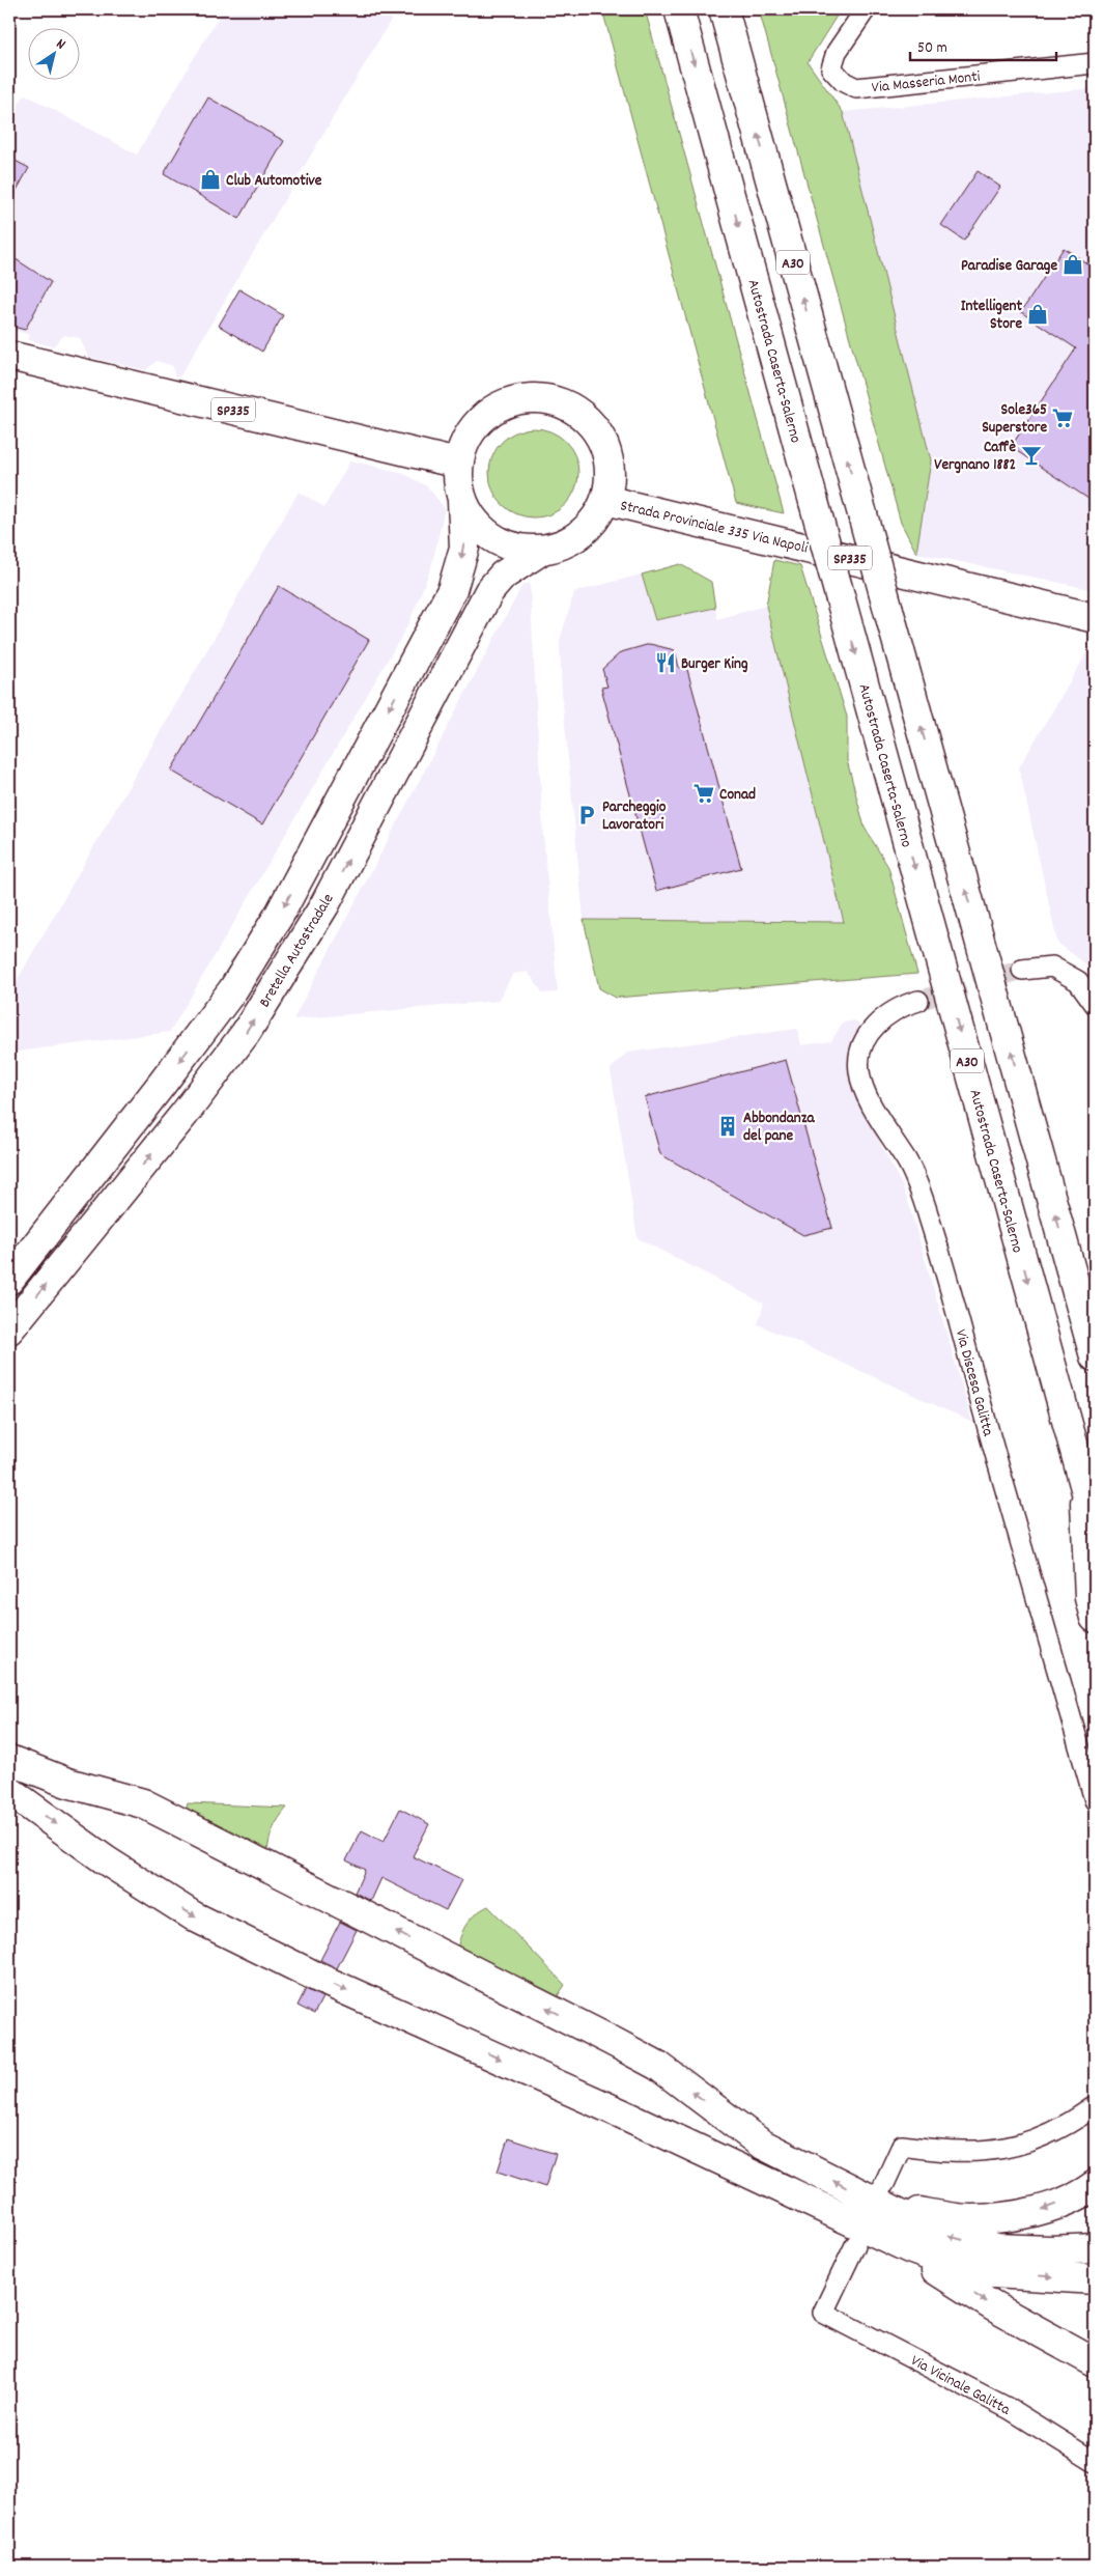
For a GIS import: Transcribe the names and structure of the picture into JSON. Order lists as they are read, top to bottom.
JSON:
{
  "streets": {
    "main road": [
      "A30",
      "Autostrada Caserta-Salerno",
      "SP335",
      "Strada Provinciale 335 Via Napoli",
      "Bretella Autostradale"
    ],
    "street": ["Via Masseria Monti", "Via Discesa Galitta", "Via Vicinale Galitta"]
  },
  "crossings": [
    ["SP335", "Strada Provinciale 335 Via Napoli"],
    ["SP335", "Bretella Autostradale"],
    ["Strada Provinciale 335 Via Napoli", "Bretella Autostradale"]
  ],
  "places": {
    "shop": ["Club Automotive", "Paradise Garage", "Intelligent Store"],
    "supermarket": ["Sole365 Superstore", "Conad"],
    "bar": ["Caffè Vergnano 1882"],
    "restaurant": ["Burger King"],
    "parking": ["Parcheggio Lavoratori"],
    "building": ["Abbondanza del pane"]
  },
  "scale_bar": "50 m",
  "north": "top right"
}
